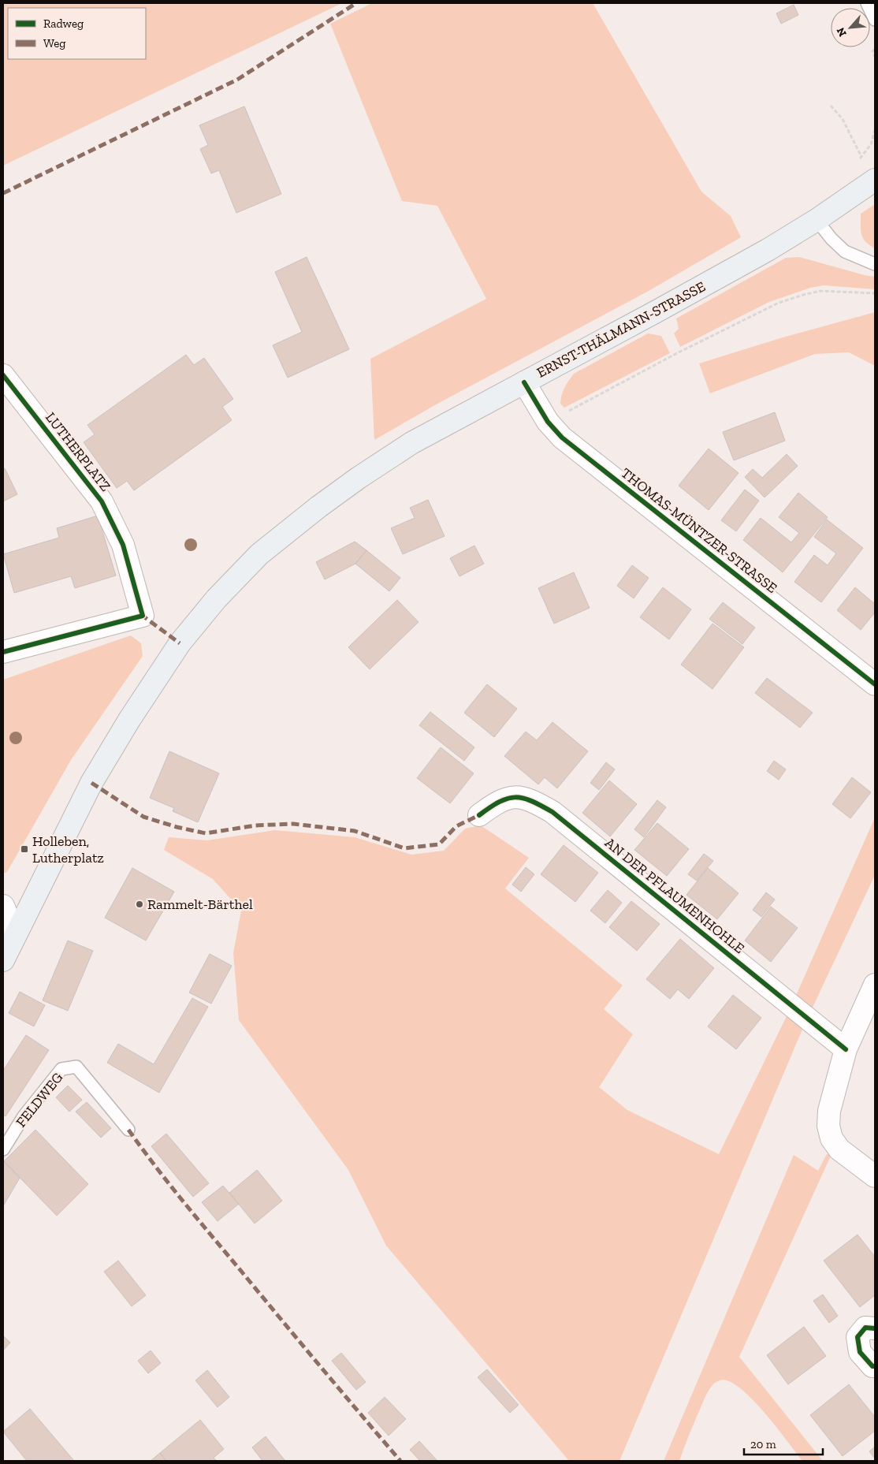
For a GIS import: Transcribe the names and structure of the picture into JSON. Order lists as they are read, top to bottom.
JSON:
{
  "streets": {
    "main road": ["ERNST-THÄLMANN-STRASSE"],
    "street": ["LUTHERPLATZ", "THOMAS-MÜNTZER-STRASSE", "AN DER PFLAUMENHOHLE"],
    "lane": ["FELDWEG"]
  },
  "crossings": [
    ["ERNST-THÄLMANN-STRASSE", "THOMAS-MÜNTZER-STRASSE"]
  ],
  "places": {
    "transit": ["Holleben, Lutherplatz"],
    "other": ["Rammelt-Bärthel"]
  },
  "legend": ["Radweg", "Weg"],
  "scale_bar": "20 m",
  "north": "bottom left"
}
